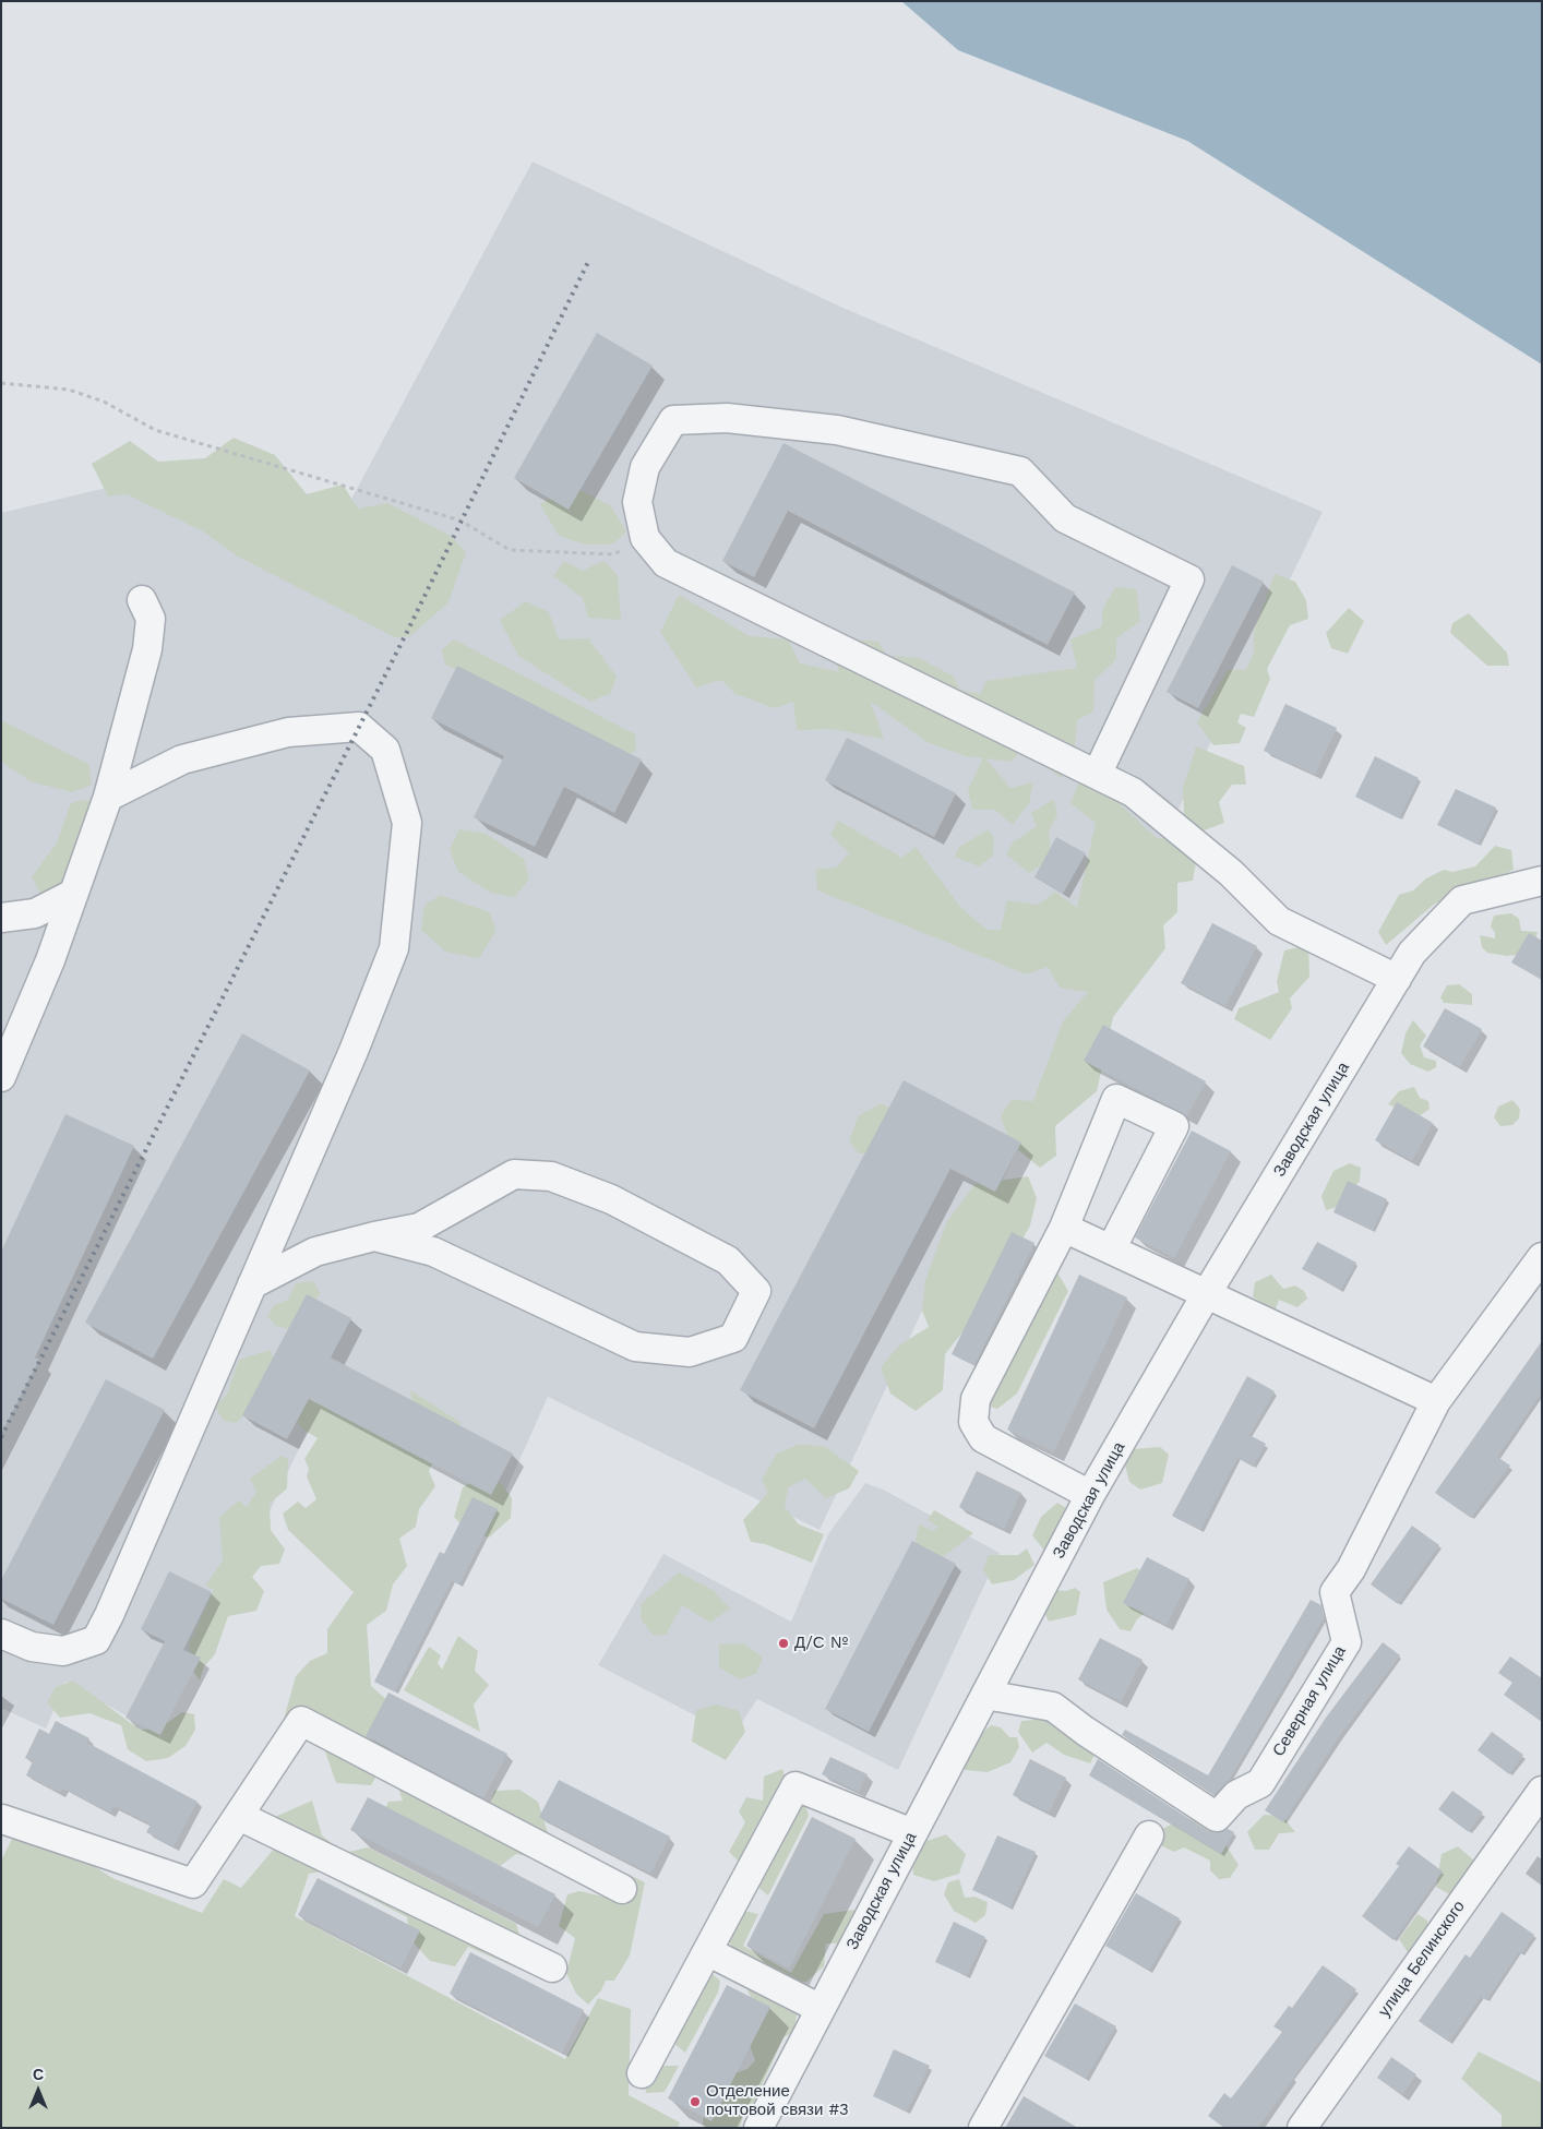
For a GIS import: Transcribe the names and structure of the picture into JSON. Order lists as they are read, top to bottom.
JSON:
{
  "streets": {
    "street": ["Заводская улица", "Северная улица", "улица Белинского"]
  },
  "crossings": [
    ["Заводская улица", "Северная улица"]
  ],
  "places": ["Д/С №", "Отделение почтовой связи #3"],
  "north": "top"
}
